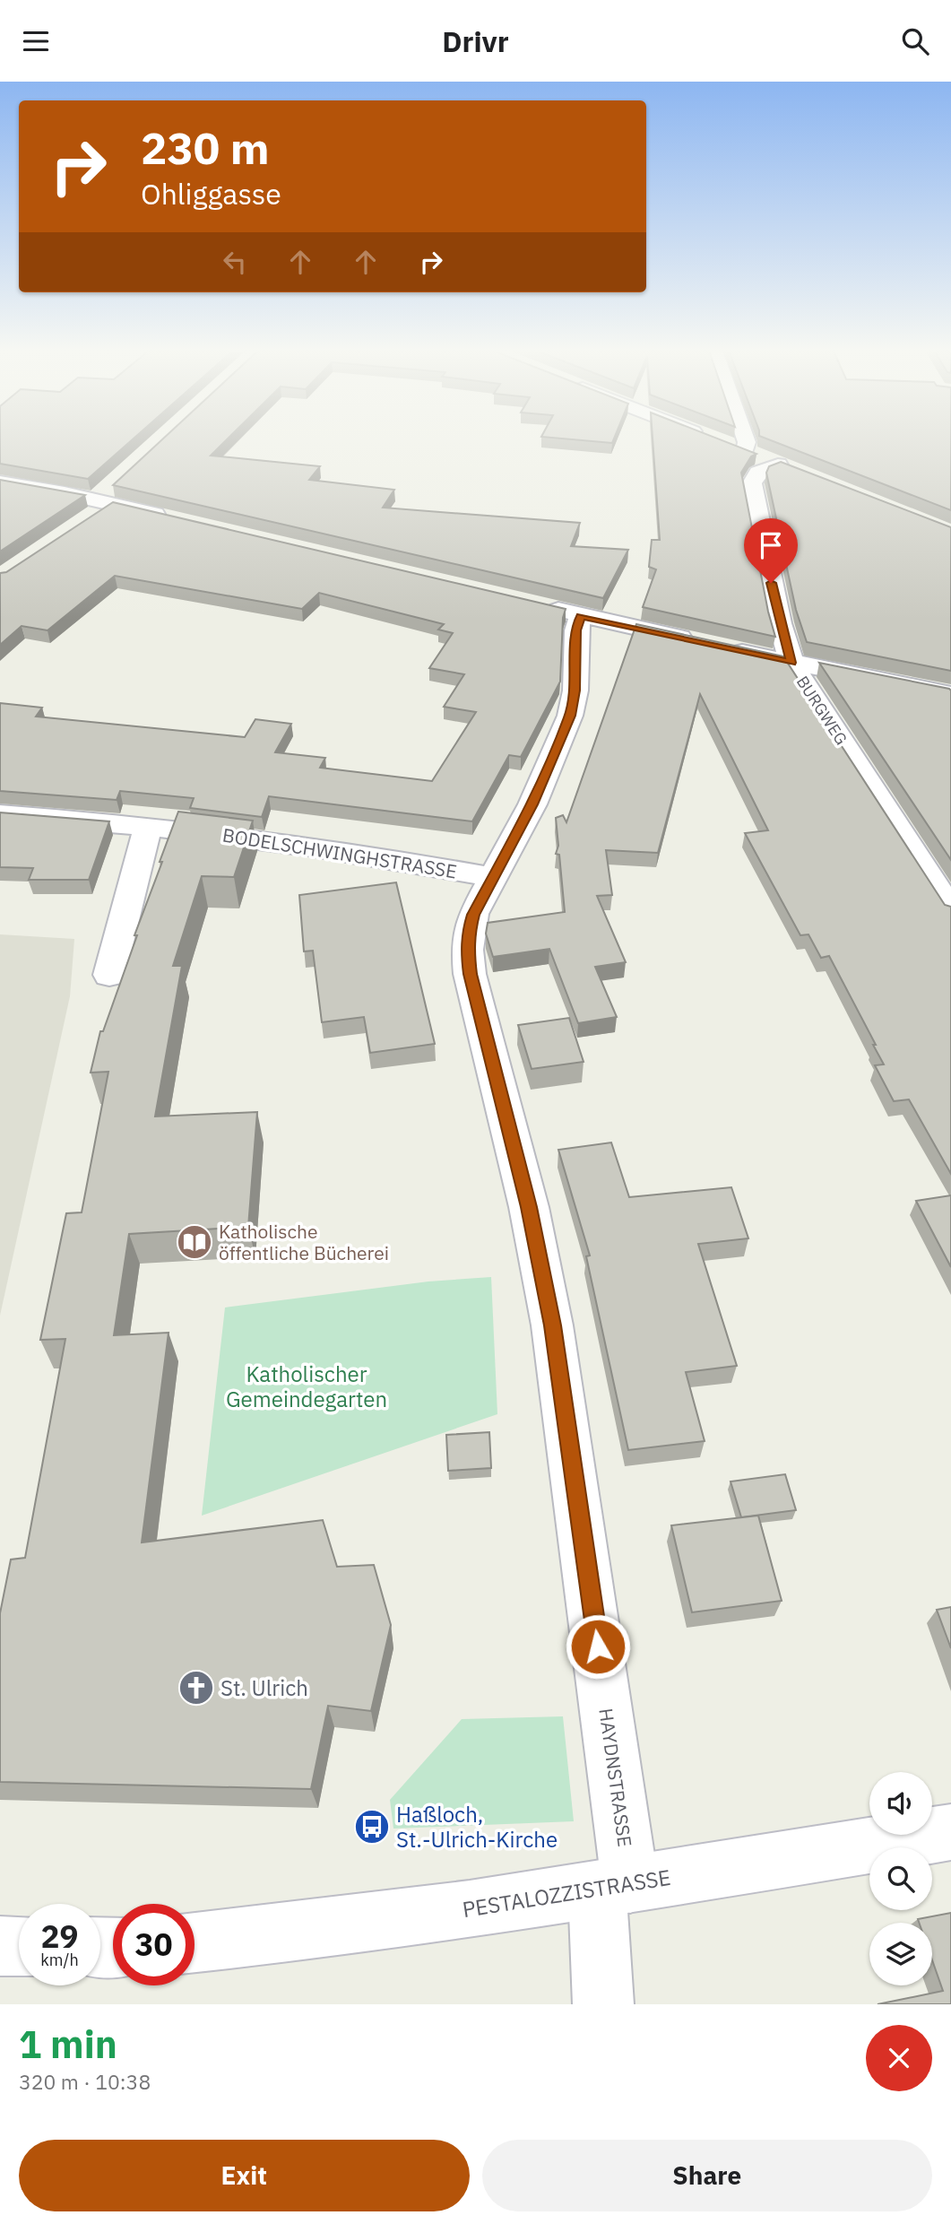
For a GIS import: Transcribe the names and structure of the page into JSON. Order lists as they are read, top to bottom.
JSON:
{
  "streets": {
    "street": [
      "BURGWEG",
      "BODELSCHWINGHSTRASSE",
      "HAYDNSTRASSE",
      "PESTALOZZISTRASSE"
    ]
  },
  "crossings": [
    ["BODELSCHWINGHSTRASSE", "HAYDNSTRASSE"],
    ["HAYDNSTRASSE", "PESTALOZZISTRASSE"]
  ],
  "parks": ["Katholischer Gemeindegarten"],
  "places": {
    "library": ["Katholische öffentliche Bücherei"],
    "church": ["St. Ulrich"],
    "bus stop": ["Haßloch, St.-Ulrich-Kirche"]
  },
  "page": {
    "header": "Drivr",
    "turn": ["230 m", "Ohliggasse"],
    "speed": "29 km/h",
    "limit": "30",
    "heading": ["1 min", "320 m · 10:38"],
    "buttons": ["Exit", "Share"]
  }
}
